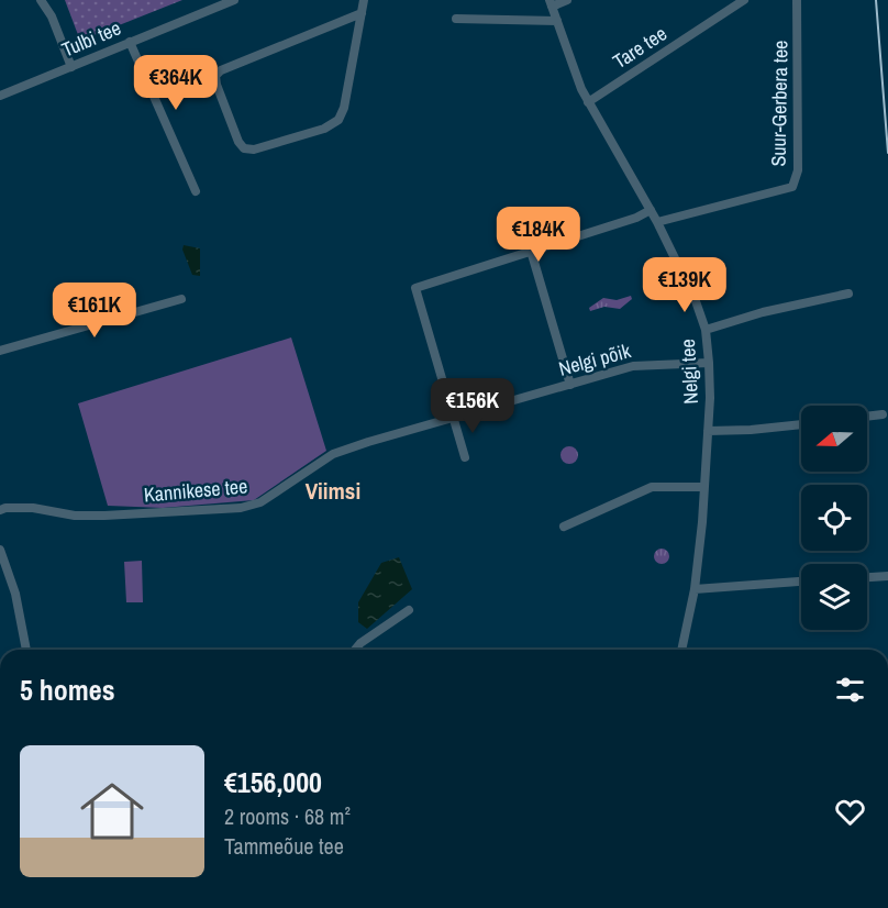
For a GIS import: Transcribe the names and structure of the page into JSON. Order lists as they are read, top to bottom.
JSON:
{
  "streets": {
    "street": [
      "Tulbi tee",
      "Tare tee",
      "Suur-Gerbera tee",
      "Nelgi põik",
      "Nelgi tee",
      "Kannikese tee"
    ]
  },
  "crossings": [
    ["Tare tee", "Nelgi tee"],
    ["Suur-Gerbera tee", "Nelgi tee"],
    ["Nelgi põik", "Nelgi tee"],
    ["Nelgi põik", "Kannikese tee"]
  ],
  "districts": ["Viimsi"],
  "north": "left",
  "page": {
    "price": [
      "€364K",
      "€184K",
      "€139K",
      "€161K",
      "€156K"
    ],
    "heading": "5 homes",
    "list": [
      {
        "name": "€156,000",
        "note": "2 rooms · 68 m² · Tammeõue tee"
      }
    ]
  }
}
